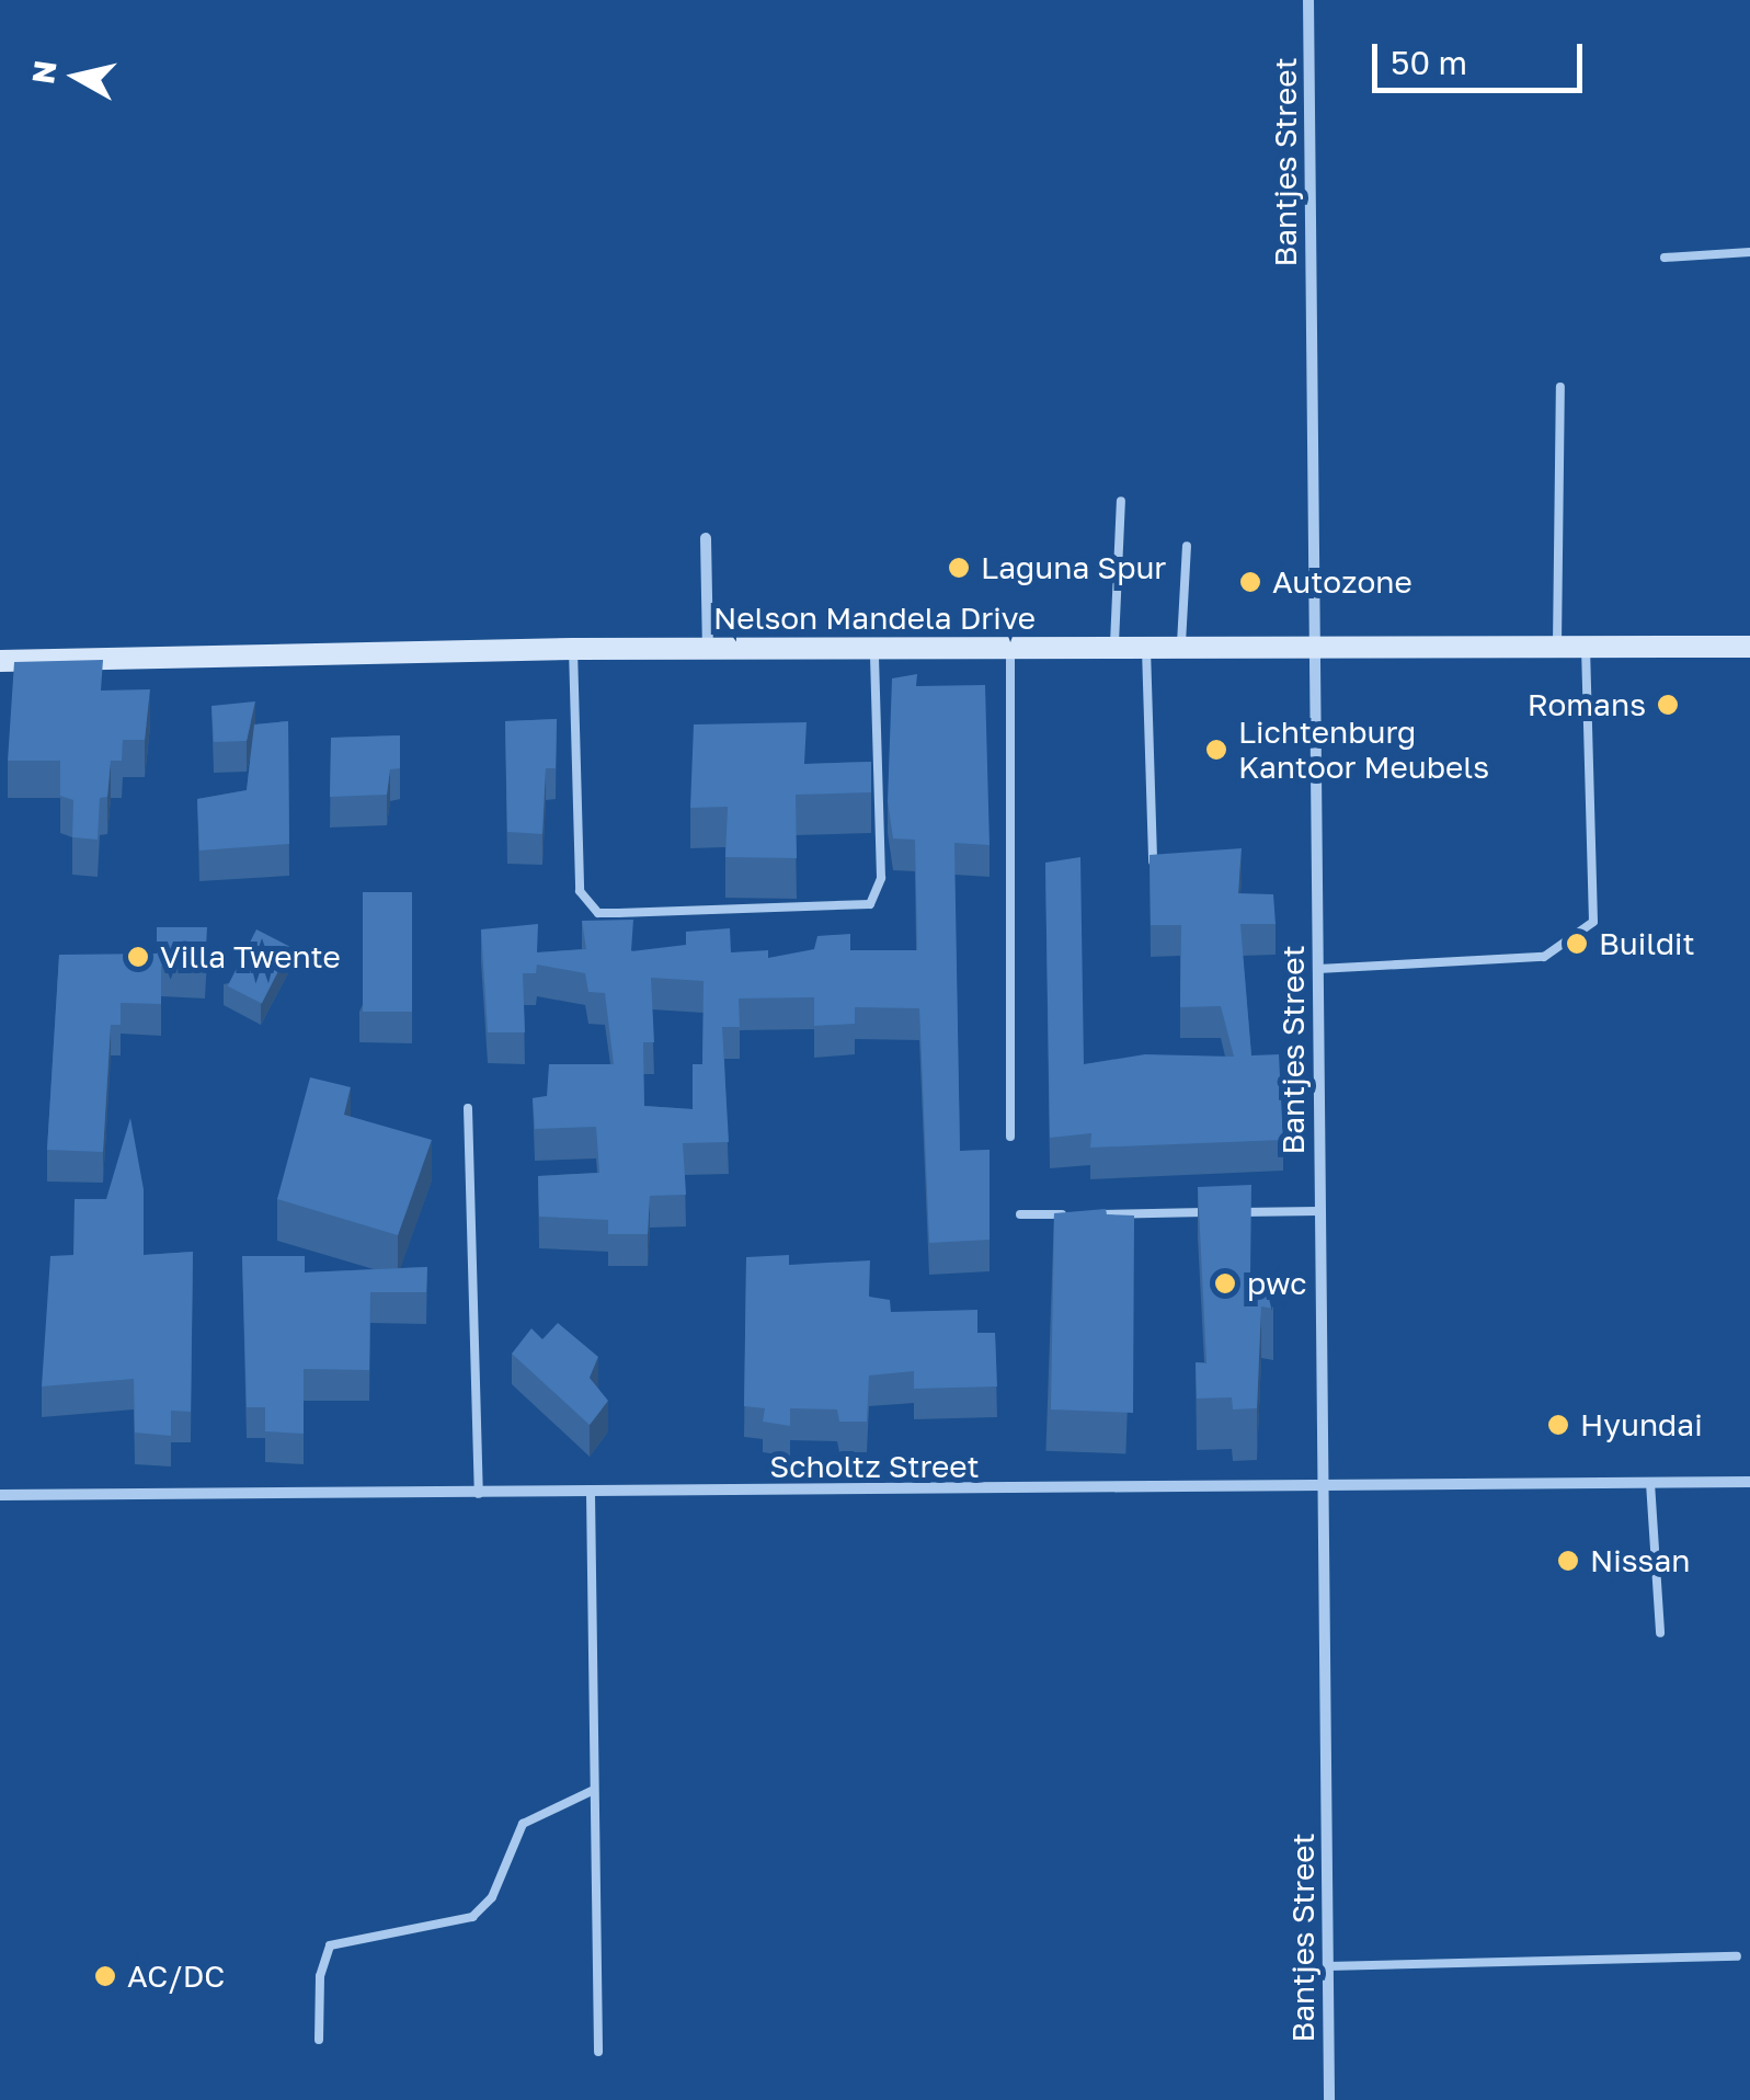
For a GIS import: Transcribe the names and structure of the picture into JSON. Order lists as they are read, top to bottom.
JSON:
{
  "streets": {
    "main road": ["Nelson Mandela Drive"],
    "street": ["Bantjes Street", "Scholtz Street"]
  },
  "crossings": [
    ["Bantjes Street", "Nelson Mandela Drive"],
    ["Bantjes Street", "Scholtz Street"]
  ],
  "places": [
    "Laguna Spur",
    "Autozone",
    "Romans",
    "Lichtenburg Kantoor Meubels",
    "Buildit",
    "Villa Twente",
    "pwc",
    "Hyundai",
    "Nissan",
    "AC/DC"
  ],
  "scale_bar": "50 m",
  "north": "left"
}
